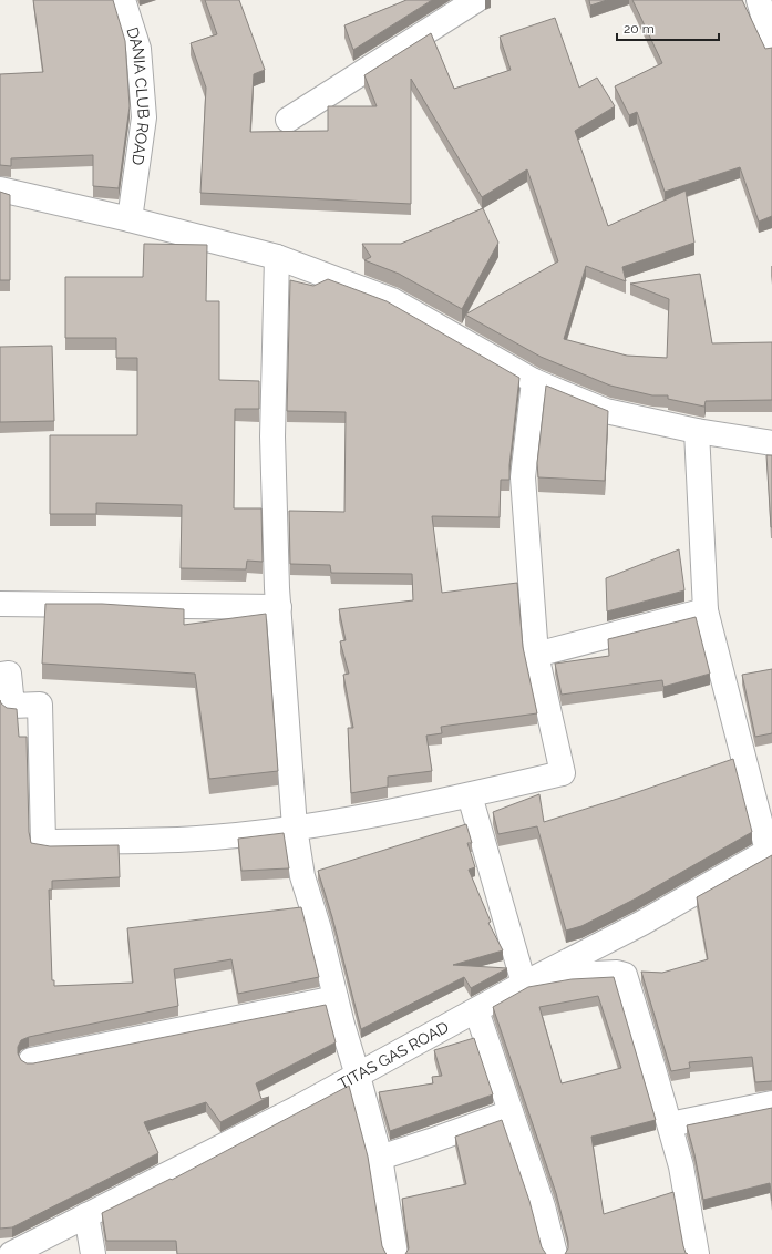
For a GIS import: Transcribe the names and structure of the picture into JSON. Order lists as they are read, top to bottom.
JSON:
{
  "streets": {
    "street": ["DANIA CLUB ROAD", "TITAS GAS ROAD"]
  },
  "scale_bar": "20 m"
}
